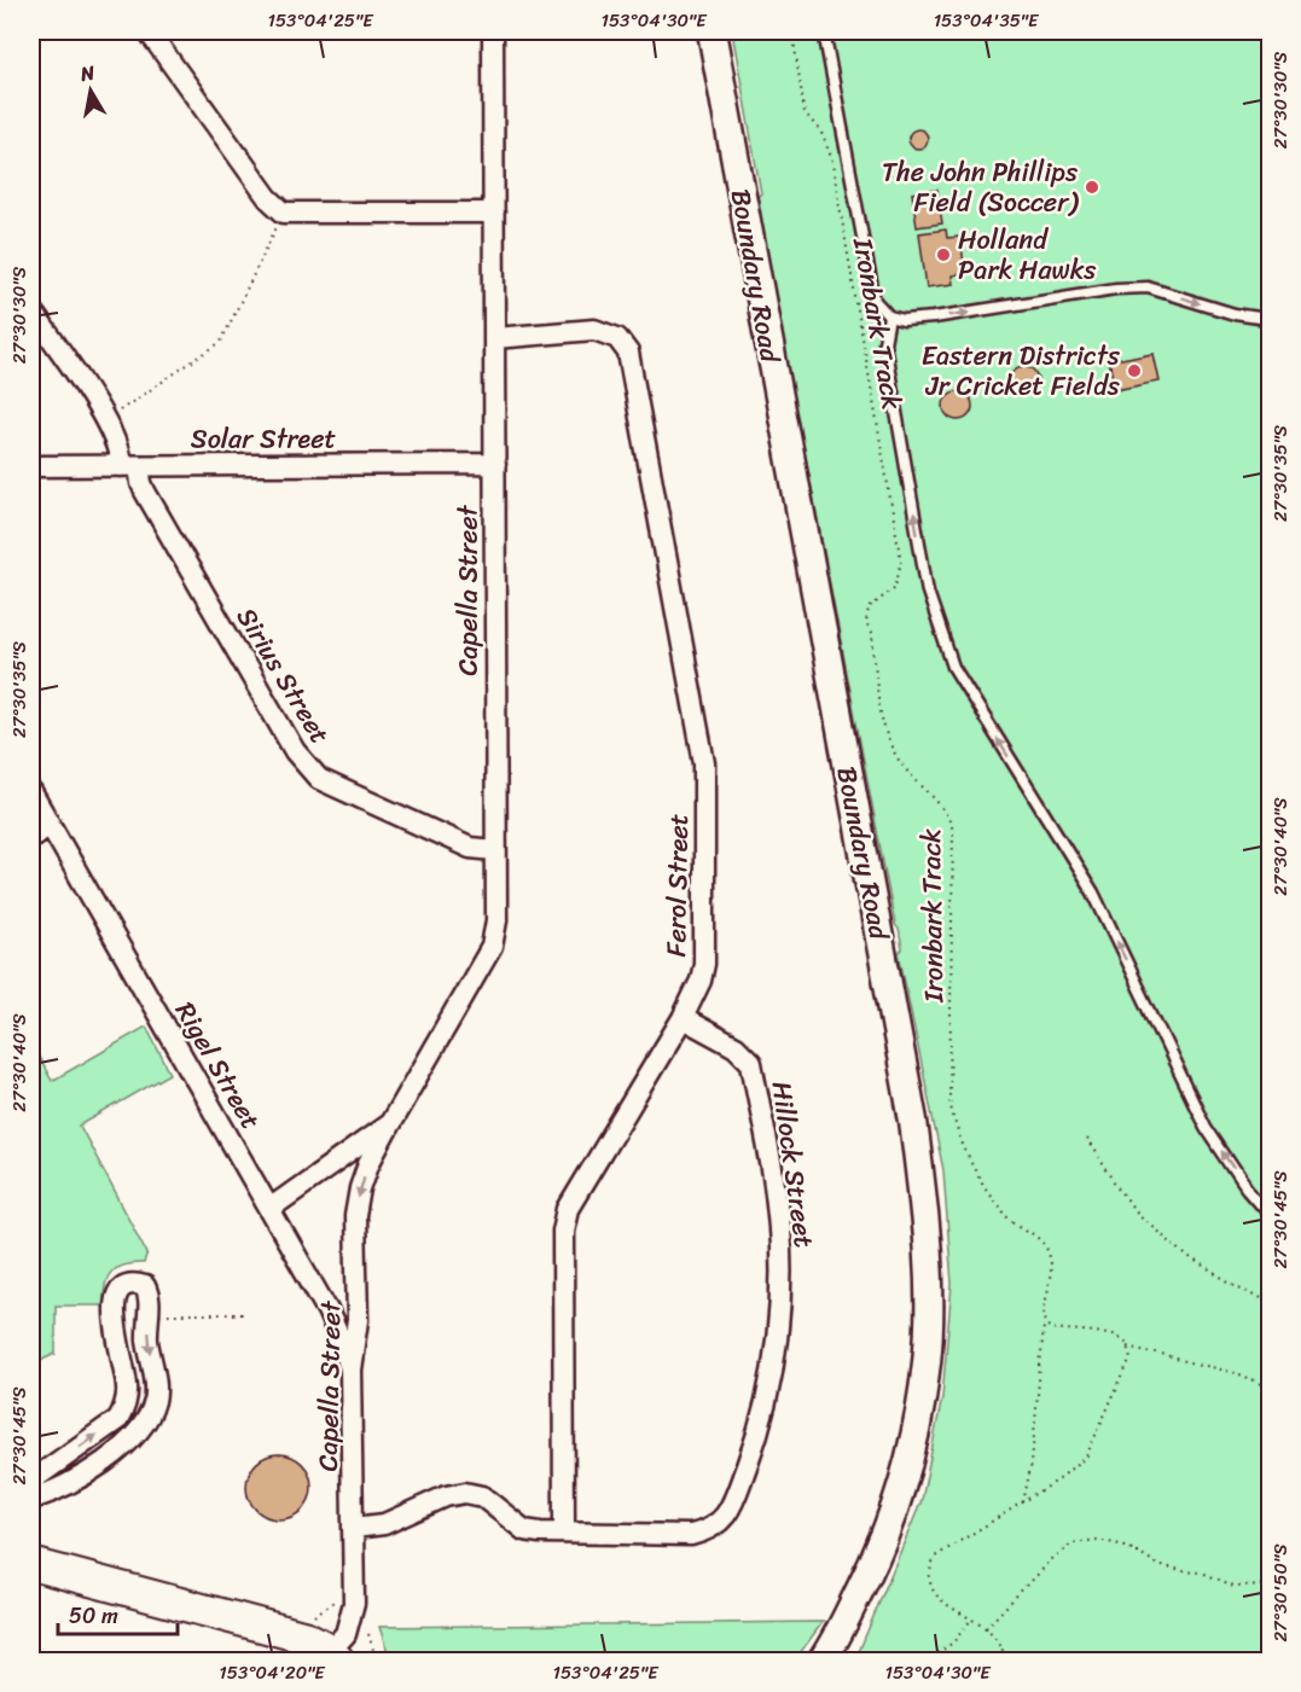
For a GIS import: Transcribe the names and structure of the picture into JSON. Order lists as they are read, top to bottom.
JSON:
{
  "streets": {
    "main road": ["Boundary Road"],
    "street": [
      "Solar Street",
      "Capella Street",
      "Sirius Street",
      "Ferol Street",
      "Rigel Street",
      "Hillock Street"
    ],
    "path": ["Ironbark Track"]
  },
  "crossings": [
    ["Solar Street", "Capella Street"],
    ["Solar Street", "Sirius Street"],
    ["Capella Street", "Sirius Street"],
    ["Capella Street", "Ferol Street"],
    ["Capella Street", "Rigel Street"],
    ["Capella Street", "Hillock Street"],
    ["Ferol Street", "Hillock Street"]
  ],
  "places": ["The John Phillips Field (Soccer)", "Holland Park Hawks", "Eastern Districts Jr Cricket Fields"],
  "scale_bar": "50 m",
  "north": "top",
  "coordinates": [
    "153°04'25\"E",
    "153°04'30\"E",
    "153°04'35\"E",
    "27°30'30\"S",
    "27°30'35\"S",
    "27°30'40\"S",
    "27°30'45\"S",
    "27°30'50\"S",
    "153°04'20\"E"
  ]
}
